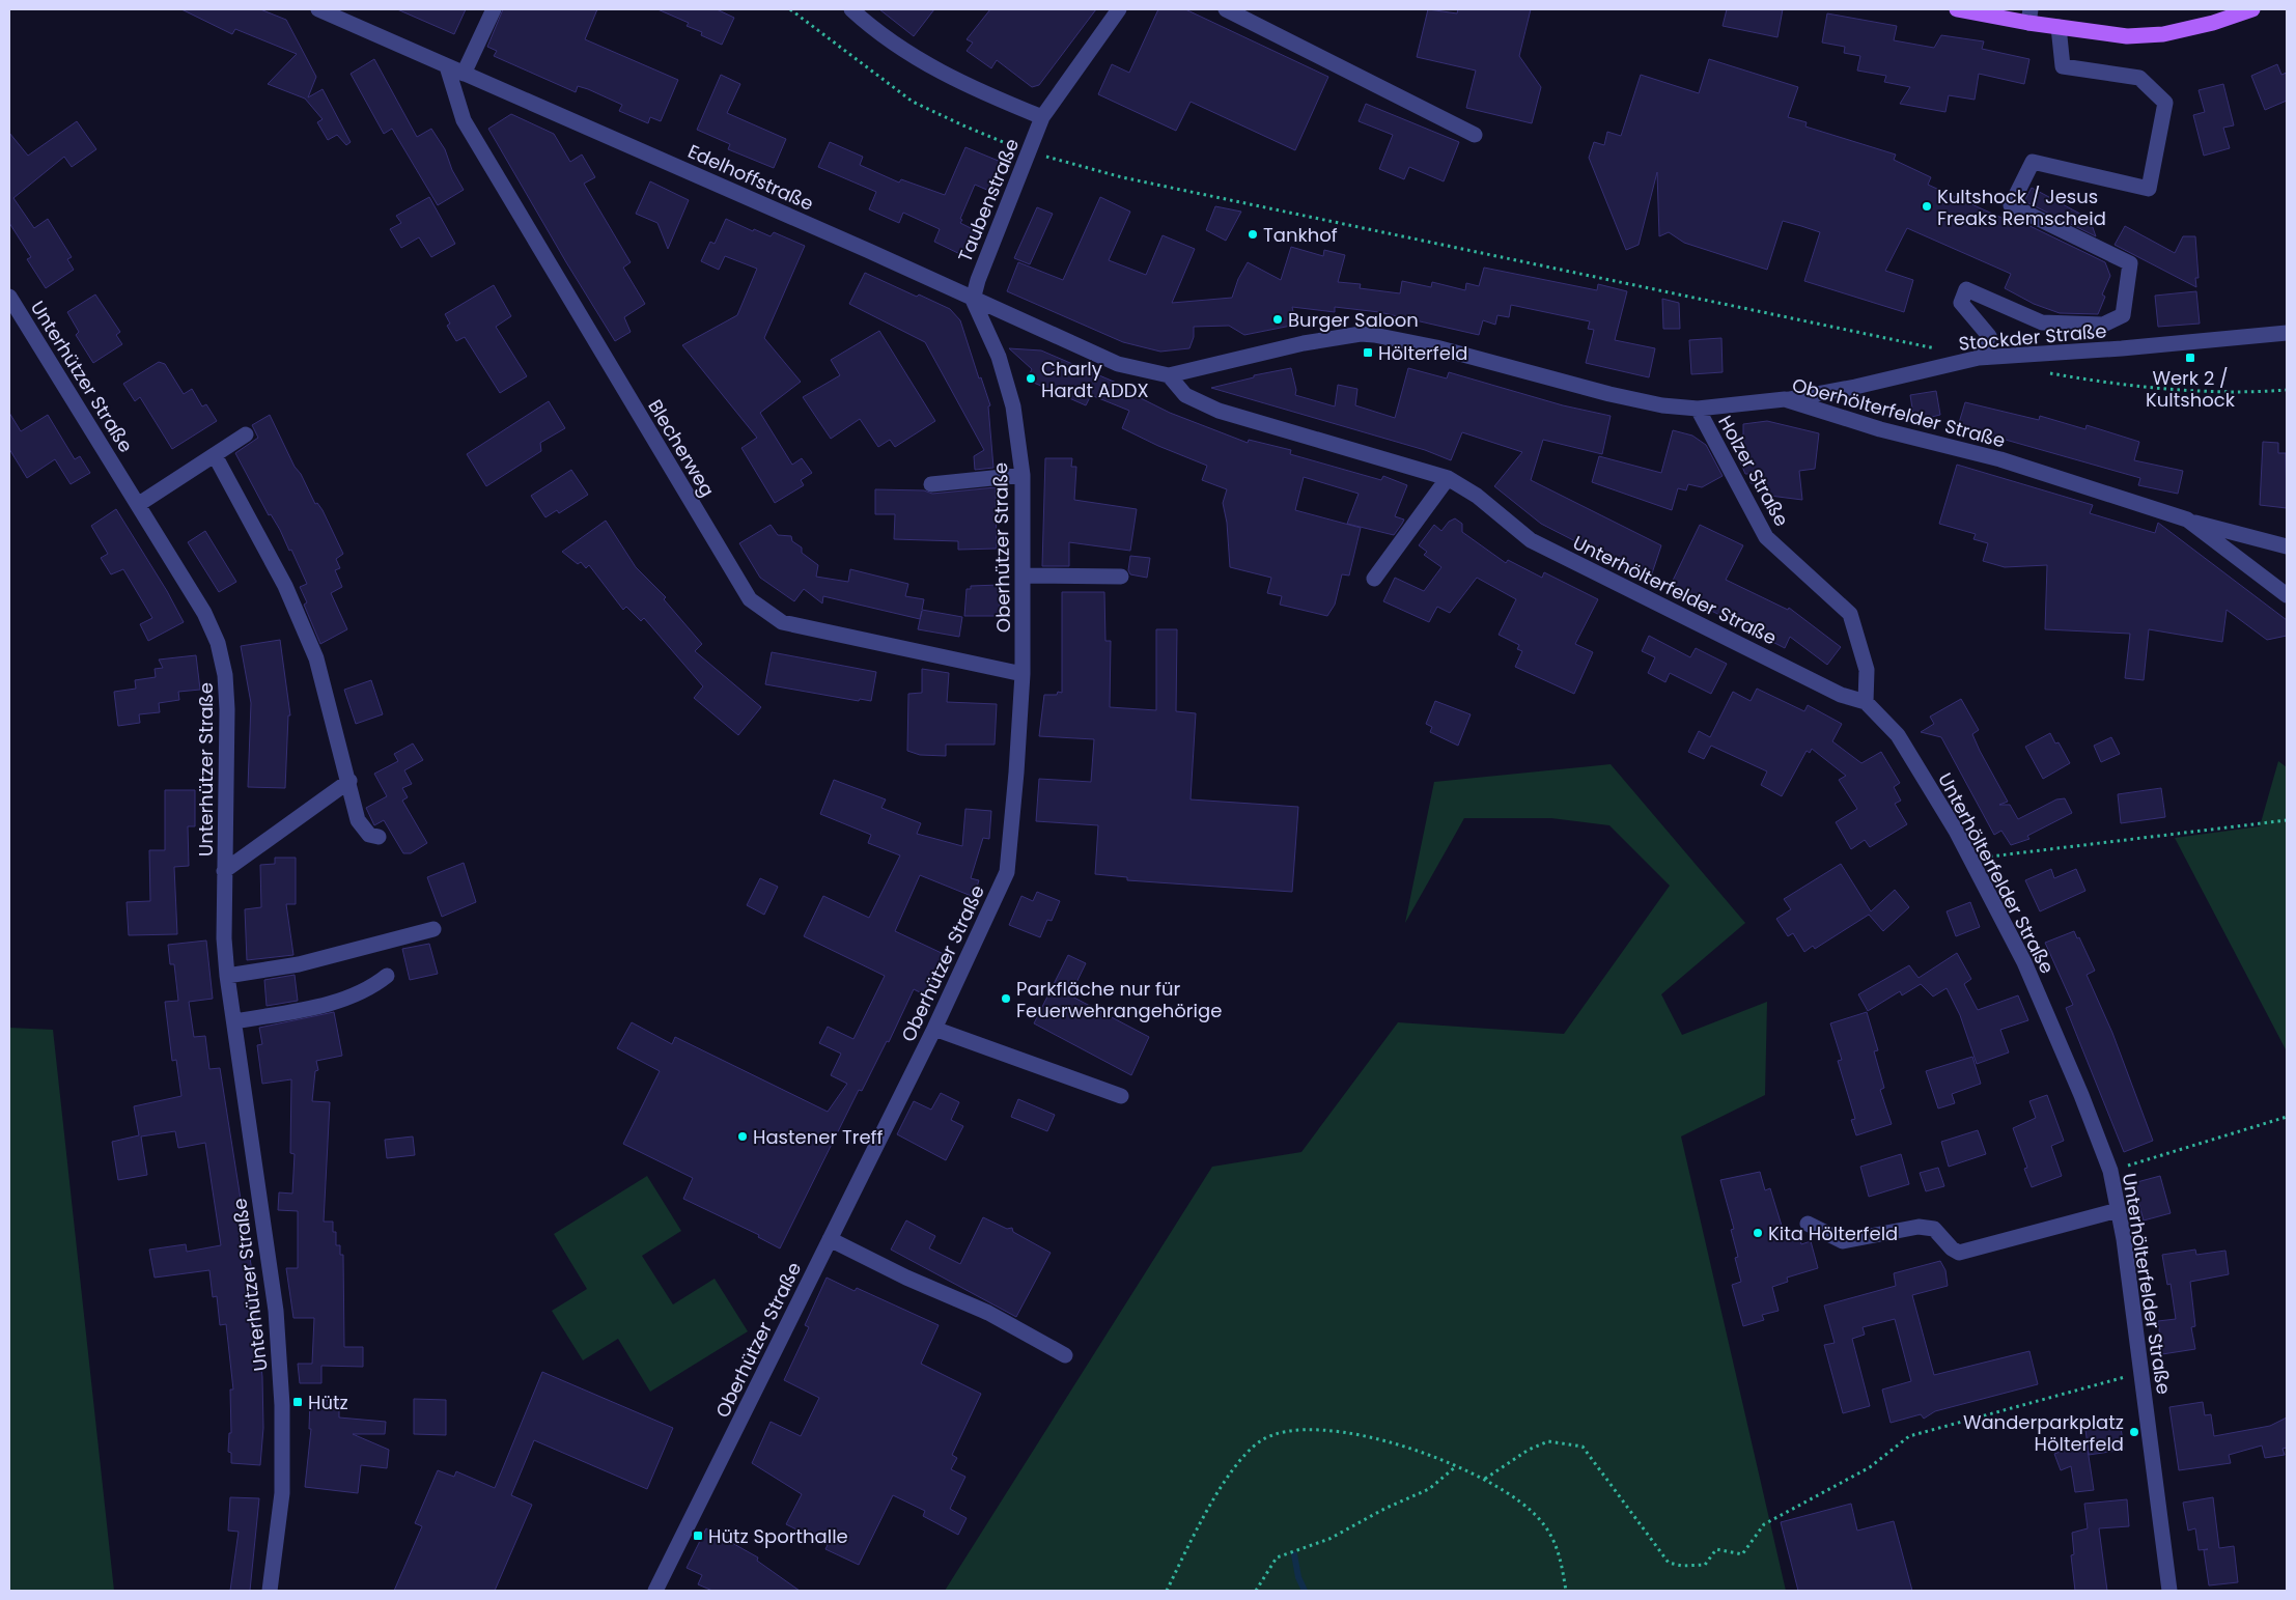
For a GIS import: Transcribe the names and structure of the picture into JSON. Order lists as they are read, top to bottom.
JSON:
{
  "streets": {
    "street": [
      "Edelhoffstraße",
      "Taubenstraße",
      "Stockder Straße",
      "Unterhützer Straße",
      "Oberhölterfelder Straße",
      "Blecherweg",
      "Holzer Straße",
      "Oberhützer Straße",
      "Unterhölterfelder Straße"
    ]
  },
  "crossings": [
    ["Edelhoffstraße", "Taubenstraße"],
    ["Edelhoffstraße", "Oberhölterfelder Straße"],
    ["Edelhoffstraße", "Blecherweg"],
    ["Edelhoffstraße", "Oberhützer Straße"],
    ["Edelhoffstraße", "Unterhölterfelder Straße"],
    ["Taubenstraße", "Oberhützer Straße"],
    ["Stockder Straße", "Oberhölterfelder Straße"],
    ["Oberhölterfelder Straße", "Holzer Straße"],
    ["Oberhölterfelder Straße", "Unterhölterfelder Straße"],
    ["Blecherweg", "Oberhützer Straße"],
    ["Holzer Straße", "Unterhölterfelder Straße"]
  ],
  "places": {
    "other": [
      "Kultshock / Jesus Freaks Remscheid",
      "Tankhof",
      "Burger Saloon",
      "Charly Hardt ADDX",
      "Parkfläche nur für Feuerwehrangehörige",
      "Hastener Treff",
      "Kita Hölterfeld",
      "Wanderparkplatz Hölterfeld"
    ],
    "transit": [
      "Hölterfeld",
      "Werk 2 / Kultshock",
      "Hütz",
      "Hütz Sporthalle"
    ]
  }
}
